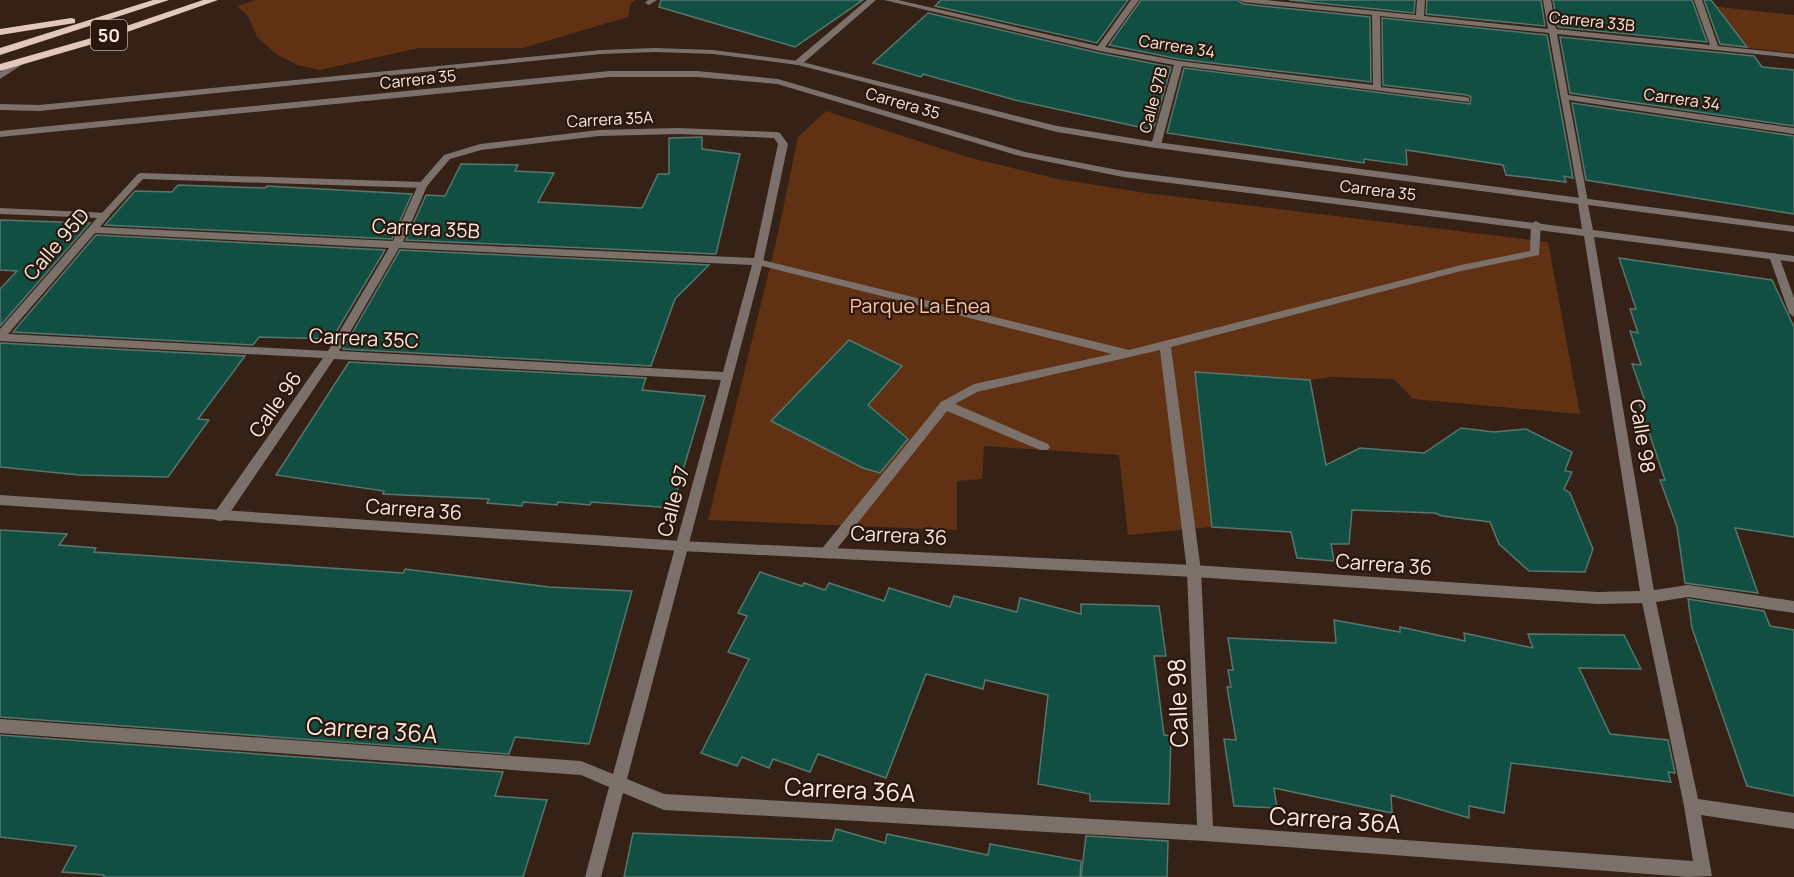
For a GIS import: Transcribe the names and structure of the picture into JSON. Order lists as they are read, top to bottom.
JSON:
{
  "streets": {
    "highway": ["50"],
    "street": [
      "Carrera 33B",
      "Carrera 34",
      "Carrera 35",
      "Calle 97B",
      "Carrera 35A",
      "Carrera 35B",
      "Calle 95D",
      "Carrera 35C",
      "Calle 96",
      "Calle 98",
      "Calle 97",
      "Carrera 36",
      "Carrera 36A"
    ]
  },
  "crossings": [
    ["Carrera 33B", "Calle 98"],
    ["Carrera 34", "Calle 97B"],
    ["Carrera 34", "Calle 98"],
    ["Carrera 35", "Calle 97B"],
    ["Carrera 35", "Calle 98"],
    ["Carrera 35A", "Calle 96"],
    ["Carrera 35A", "Calle 97"],
    ["Carrera 35B", "Calle 95D"],
    ["Carrera 35B", "Calle 96"],
    ["Carrera 35B", "Calle 97"],
    ["Calle 95D", "Carrera 35C"],
    ["Calle 95D", "Calle 96"],
    ["Carrera 35C", "Calle 96"],
    ["Carrera 35C", "Calle 97"],
    ["Calle 96", "Carrera 36"],
    ["Calle 98", "Carrera 36"],
    ["Calle 98", "Carrera 36A"],
    ["Calle 97", "Carrera 36"],
    ["Calle 97", "Carrera 36A"]
  ],
  "parks": ["Parque La Enea"]
}
